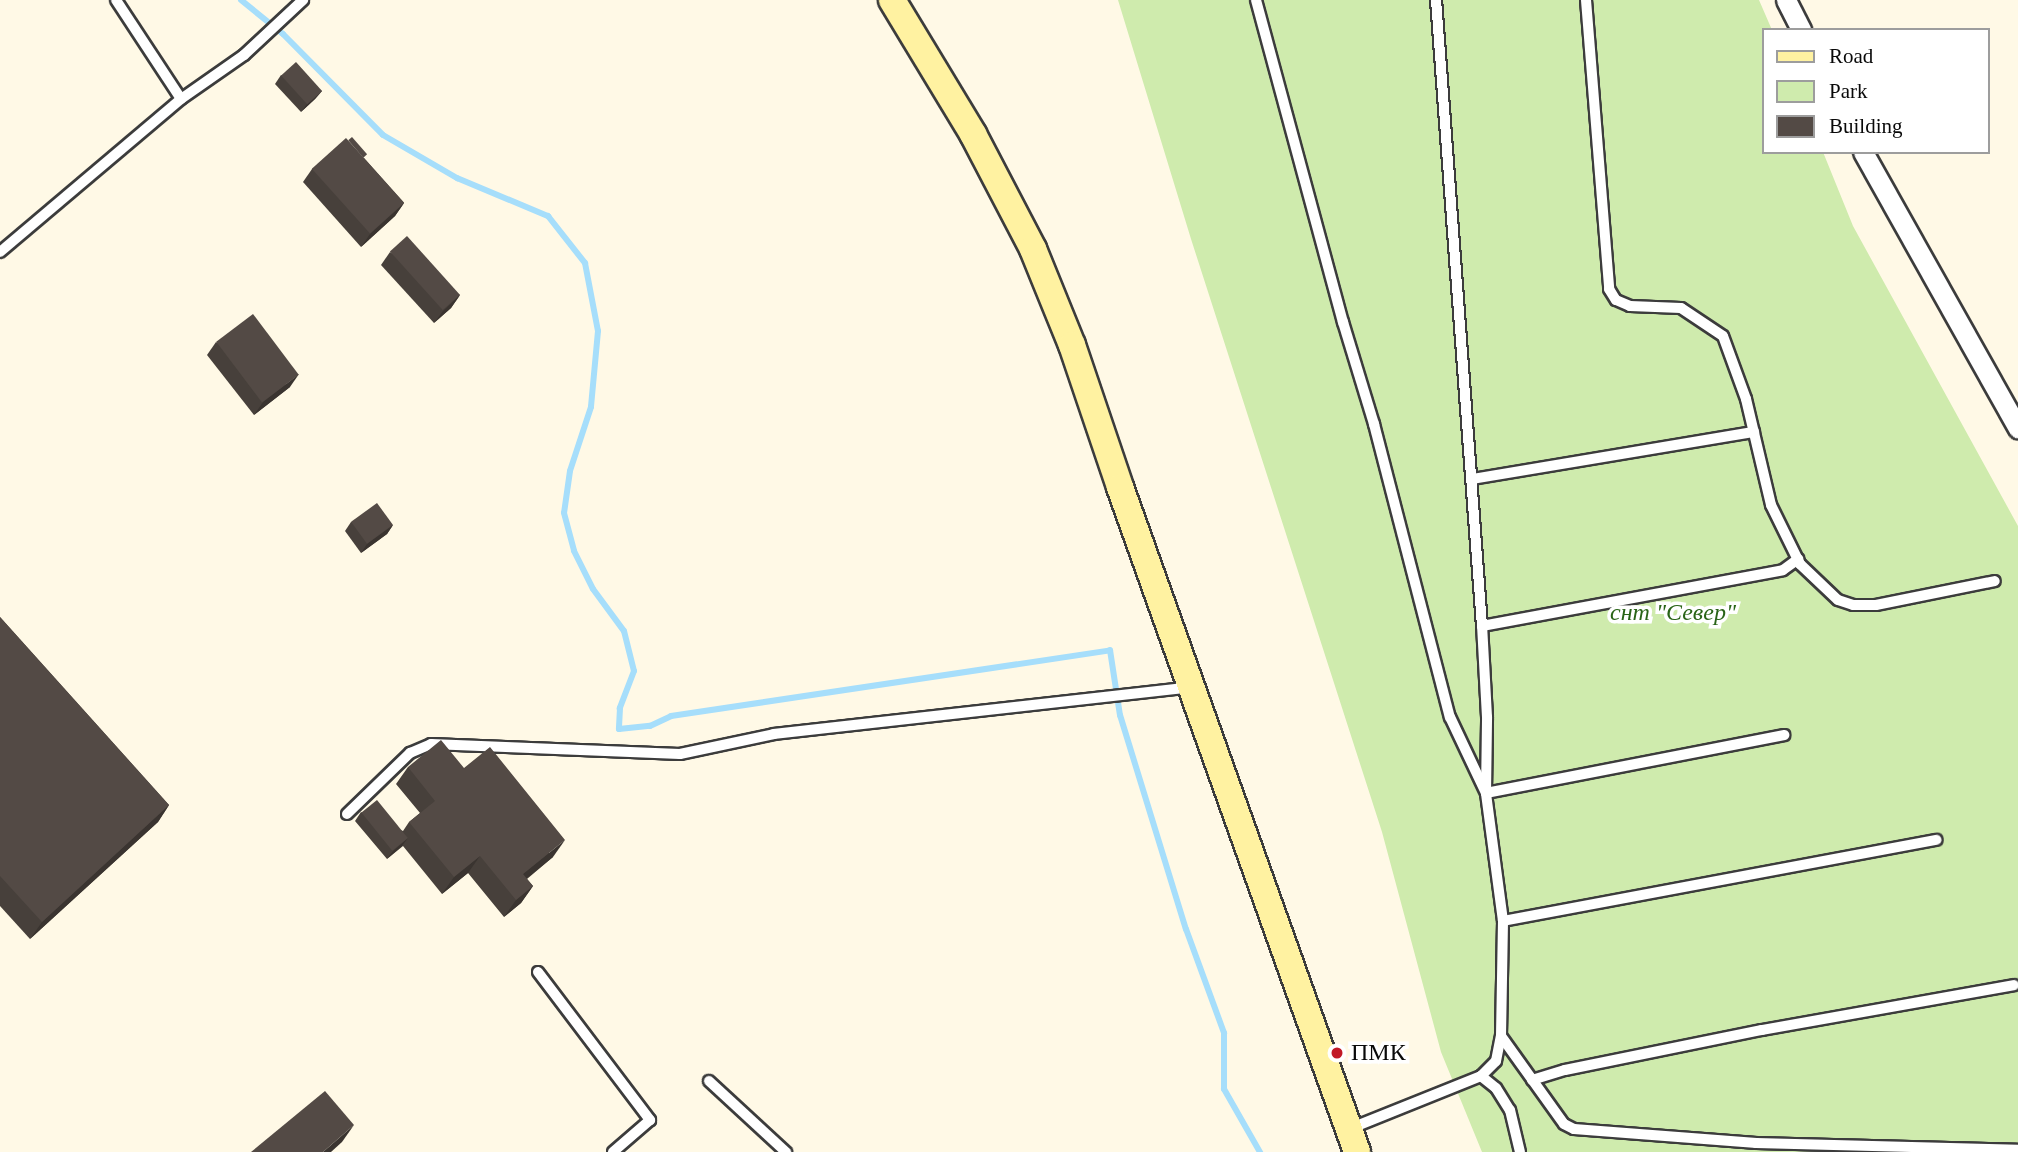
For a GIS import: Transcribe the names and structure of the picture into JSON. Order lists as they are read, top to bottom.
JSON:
{
  "parks": ["снт \"Север\""],
  "places": ["ПМК"],
  "legend": ["Road", "Park", "Building"]
}
